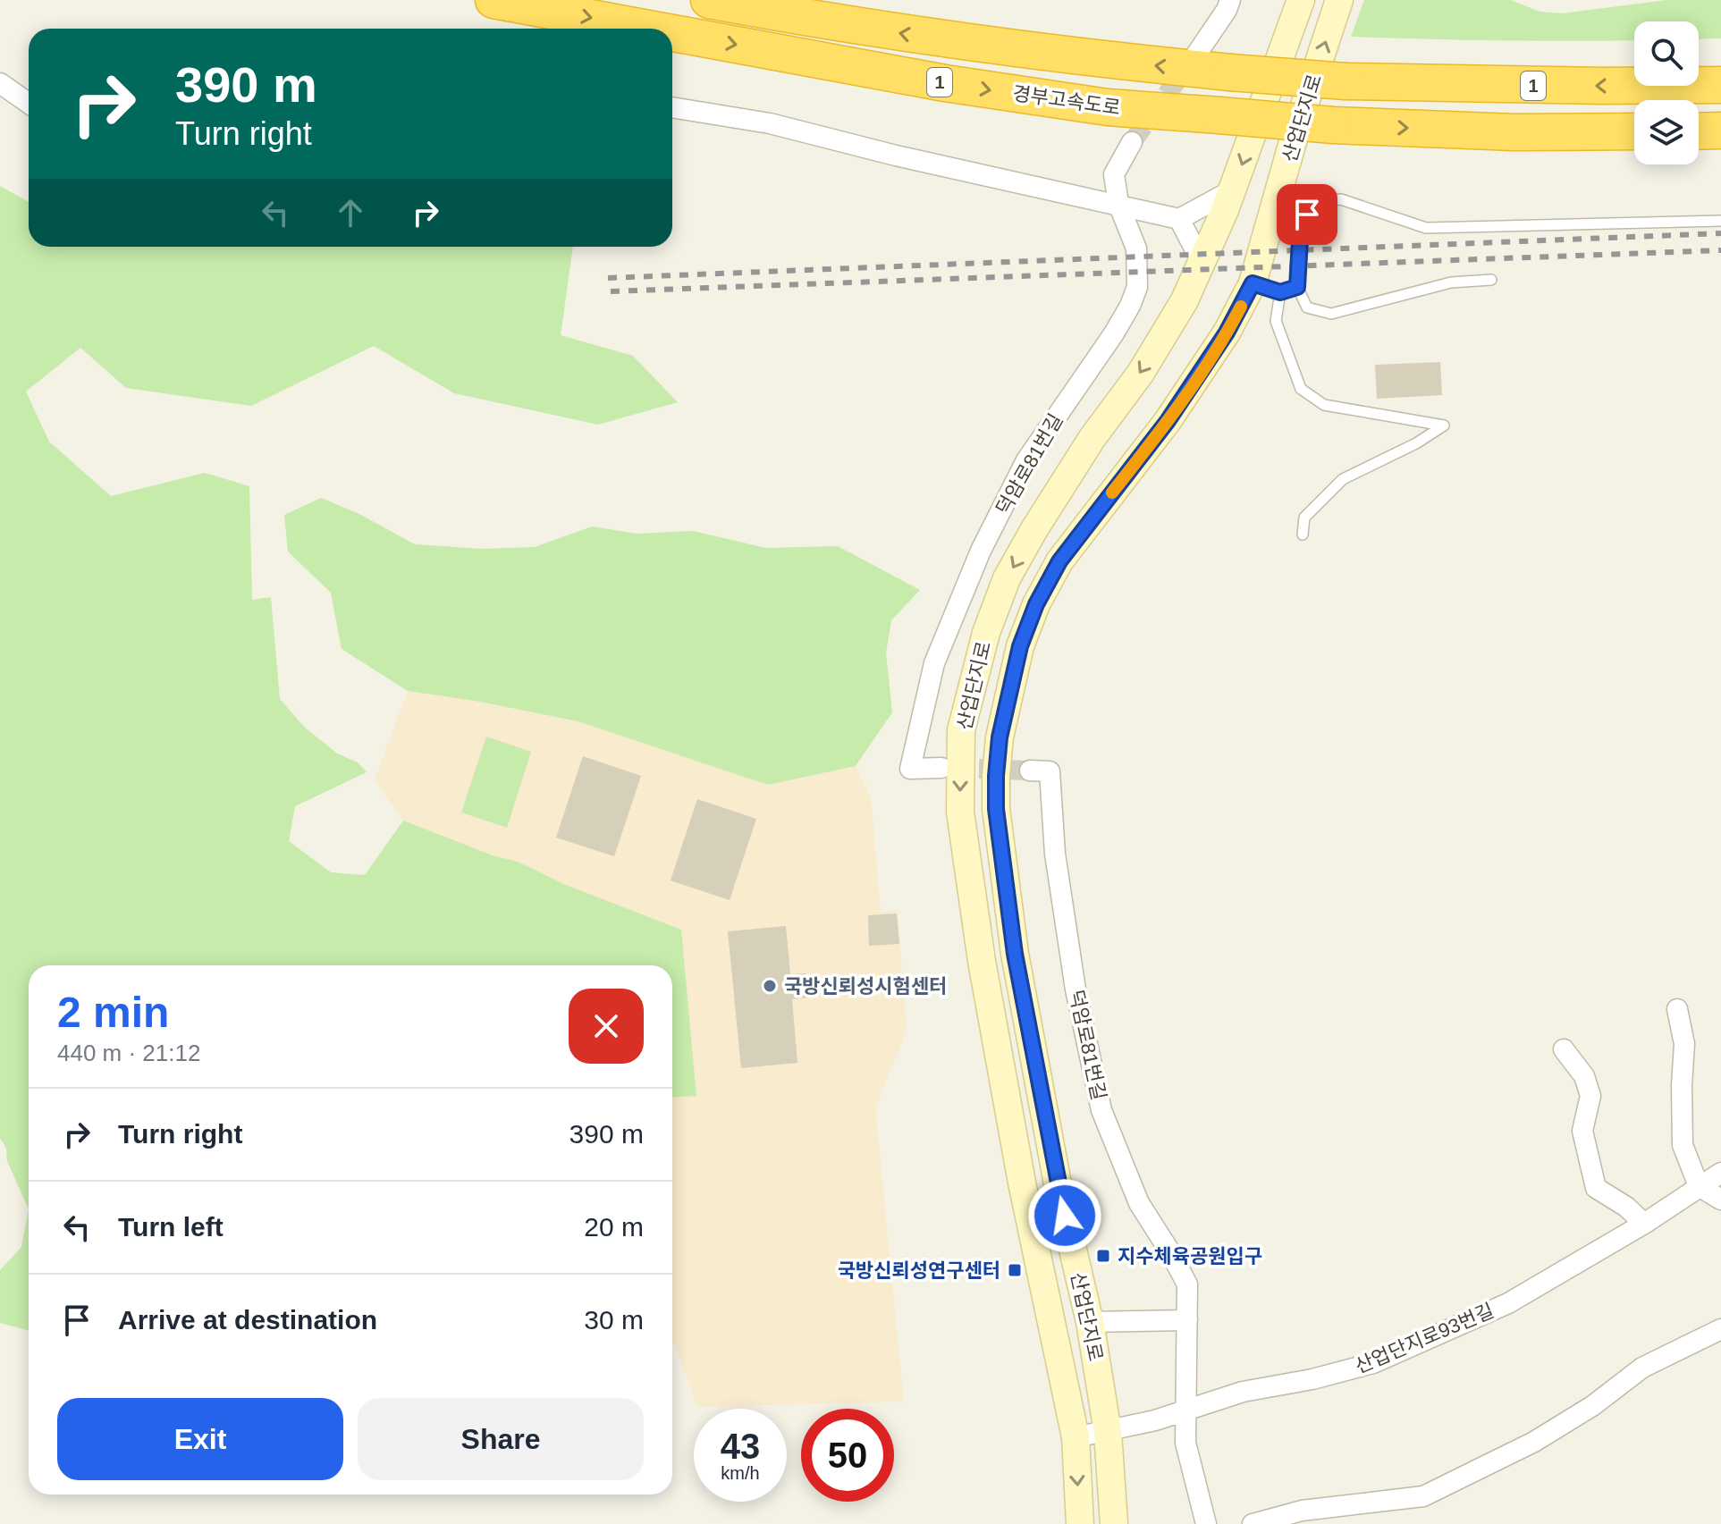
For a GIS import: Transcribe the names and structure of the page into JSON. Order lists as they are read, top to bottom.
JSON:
{
  "streets": {
    "highway": ["1", "경부고속도로"],
    "main road": ["산업단지로"],
    "street": ["덕암로81번길", "산업단지로93번길"]
  },
  "crossings": [
    ["산업단지로", "산업단지로93번길"]
  ],
  "places": {
    "other": ["국방신뢰성시험센터"],
    "transit": ["지수체육공원입구", "국방신뢰성연구센터"]
  },
  "page": {
    "turn": ["390 m", "Turn right"],
    "heading": ["2 min", "440 m · 21:12"],
    "list": [
      {
        "name": "Turn right",
        "value": "390 m"
      },
      {
        "name": "Turn left",
        "value": "20 m"
      },
      {
        "name": "Arrive at destination",
        "value": "30 m"
      }
    ],
    "buttons": ["Exit", "Share"],
    "speed": "43 km/h",
    "limit": "50"
  }
}
